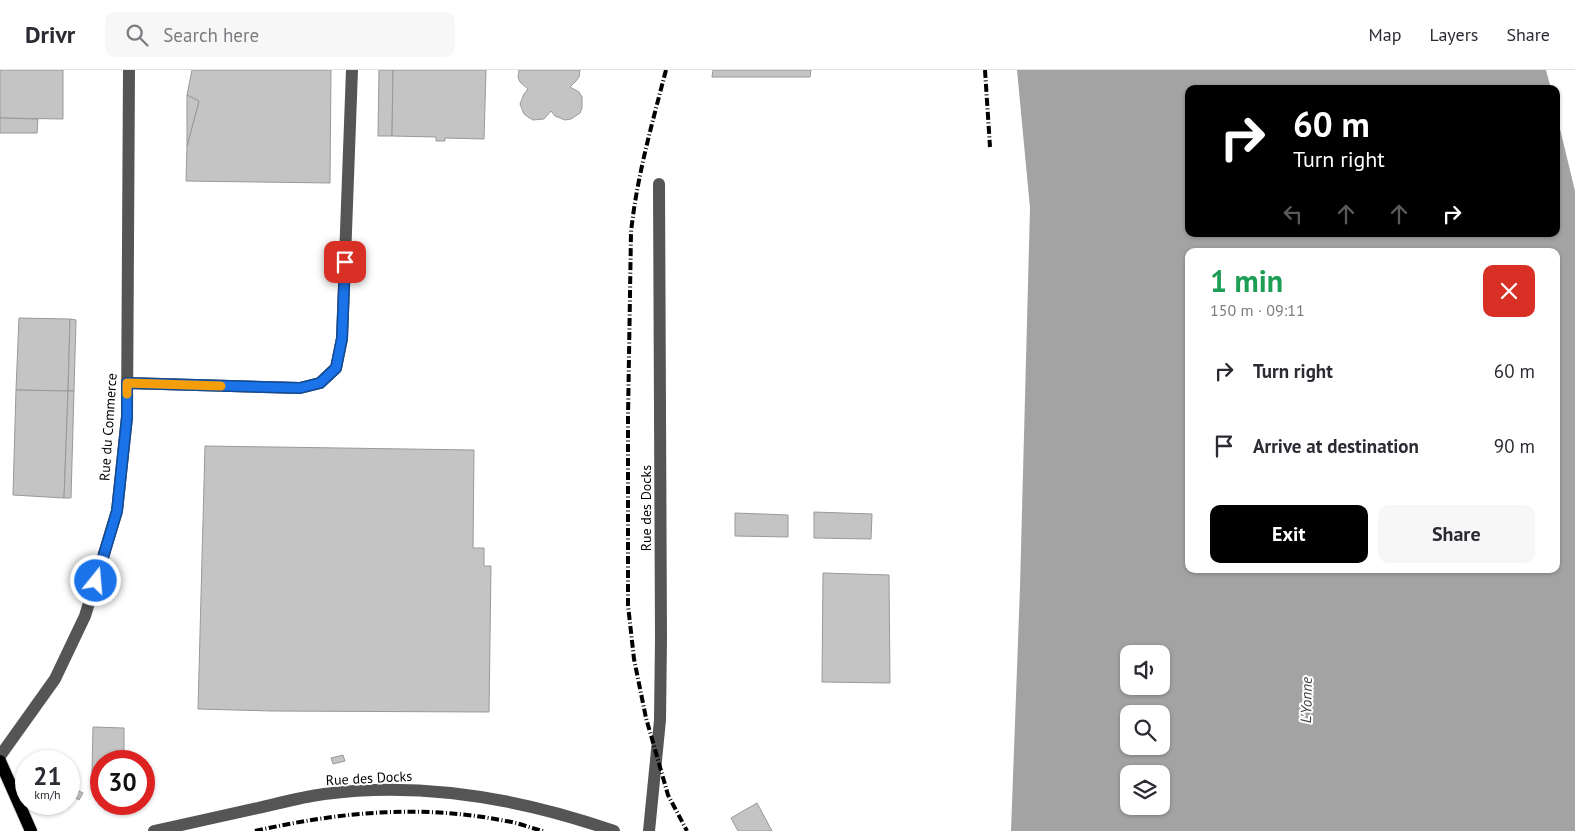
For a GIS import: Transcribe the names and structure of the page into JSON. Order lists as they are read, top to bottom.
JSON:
{
  "streets": {
    "street": ["Rue du Commerce", "Rue des Docks"]
  },
  "water": ["L'Yonne"],
  "page": {
    "header": "Drivr",
    "search": "Search here",
    "nav": ["Map", "Layers", "Share"],
    "turn": ["60 m", "Turn right"],
    "heading": ["1 min", "150 m · 09:11"],
    "list": [
      {
        "name": "Turn right",
        "value": "60 m"
      },
      {
        "name": "Arrive at destination",
        "value": "90 m"
      }
    ],
    "buttons": ["Exit", "Share"],
    "speed": "21 km/h",
    "limit": "30"
  }
}
